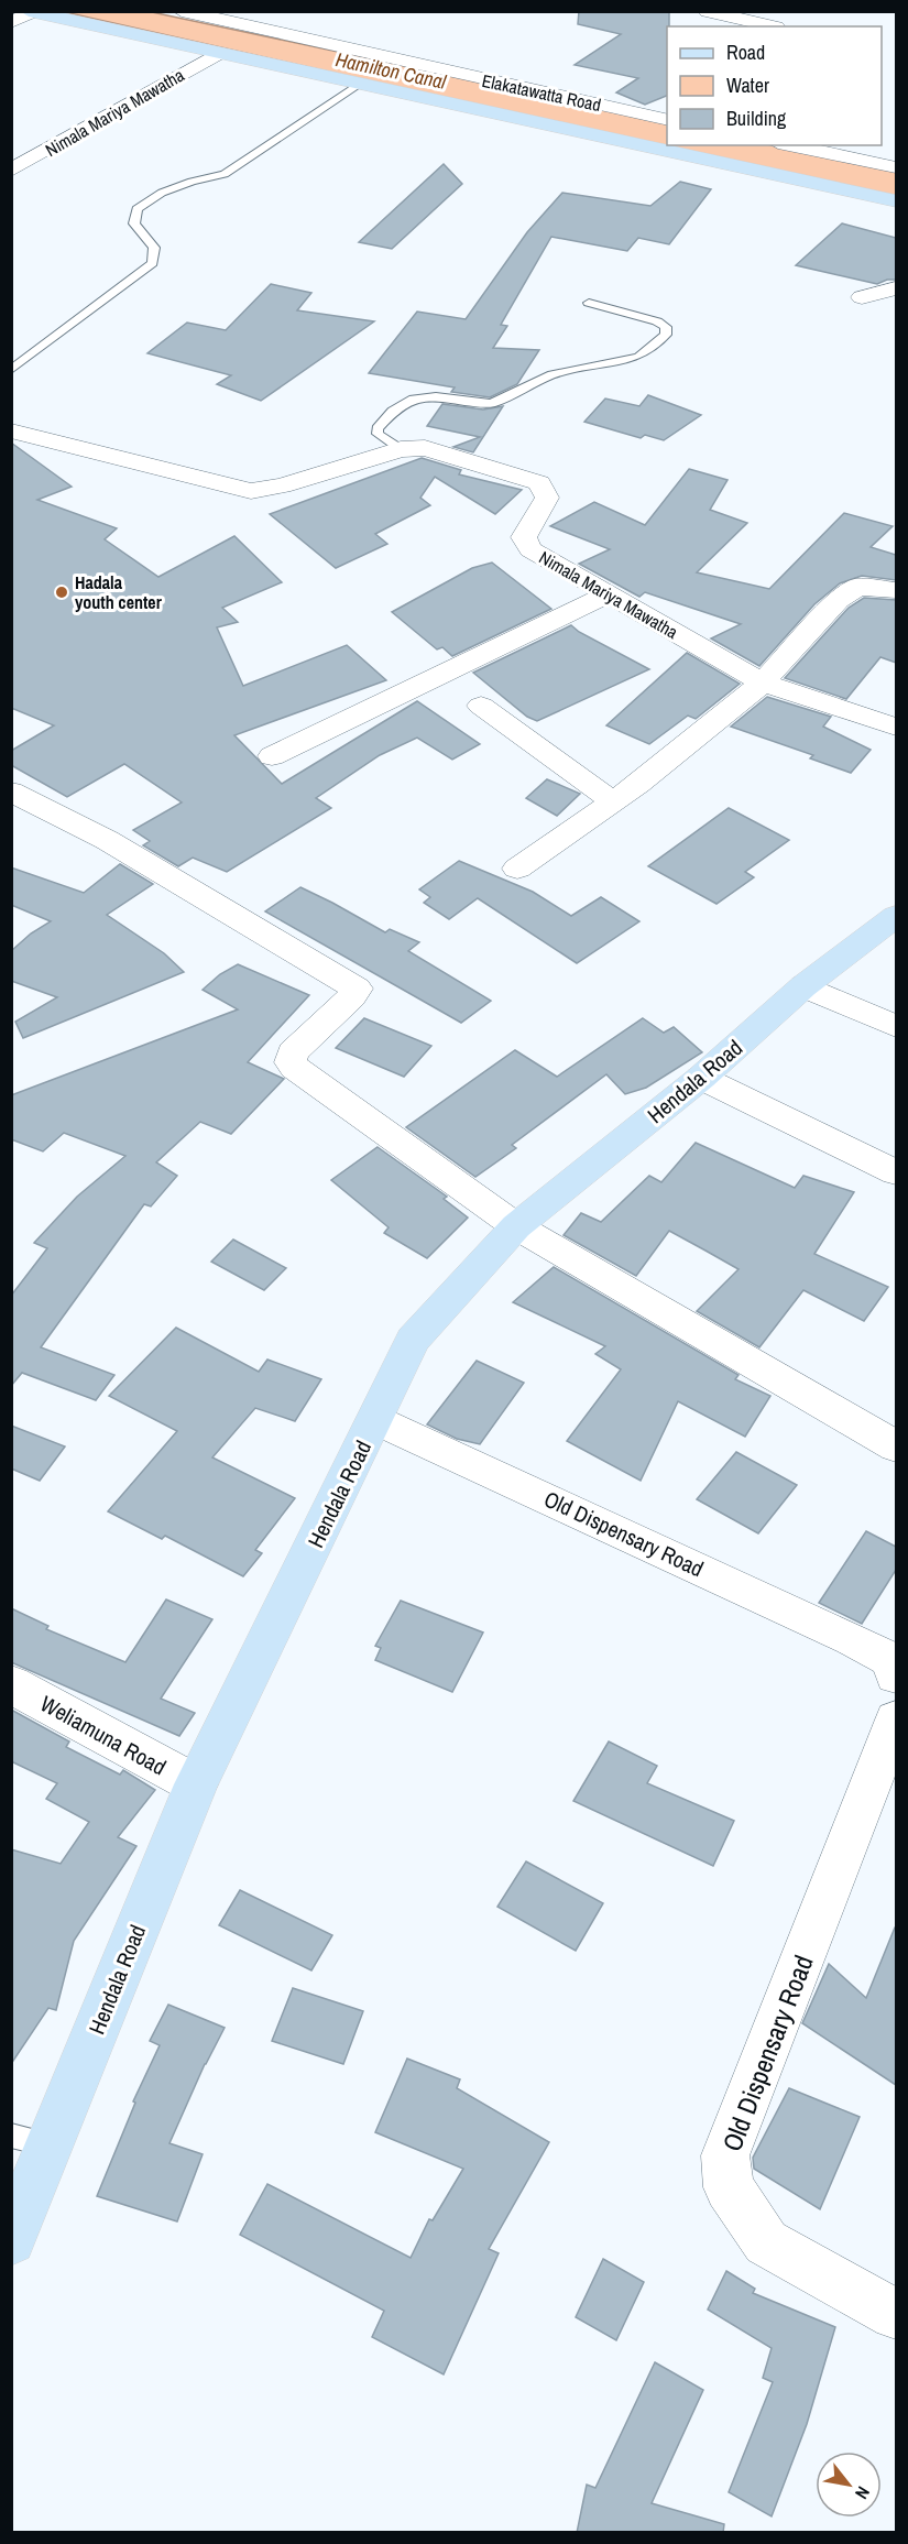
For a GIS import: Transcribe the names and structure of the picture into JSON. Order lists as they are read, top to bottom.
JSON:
{
  "streets": {
    "main road": ["Hendala Road"],
    "street": [
      "Elakatawatta Road",
      "Nimala Mariya Mawatha",
      "Old Dispensary Road",
      "Weliamuna Road"
    ]
  },
  "crossings": [
    ["Hendala Road", "Old Dispensary Road"],
    ["Hendala Road", "Weliamuna Road"]
  ],
  "water": ["Hamilton Canal"],
  "places": ["Hadala youth center"],
  "legend": ["Road", "Water", "Building"],
  "north": "bottom right"
}
